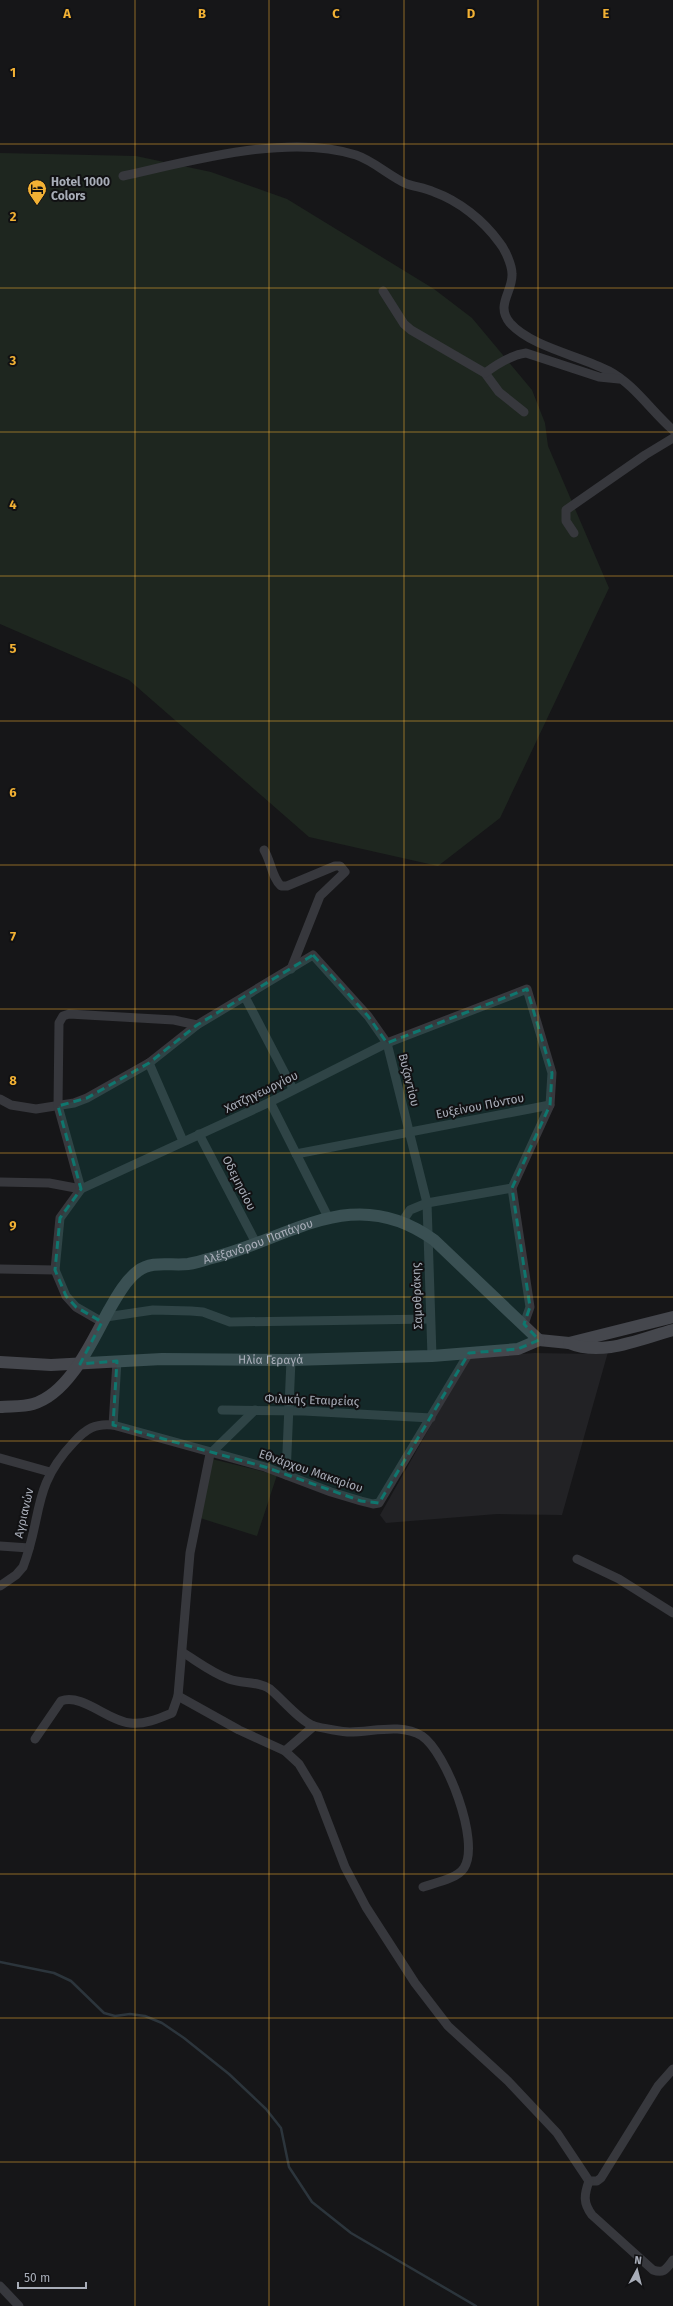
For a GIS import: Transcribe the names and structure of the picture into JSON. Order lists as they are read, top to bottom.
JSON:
{
  "streets": {
    "street": [
      "Βυζαντίου",
      "Χατζηγεωργίου",
      "Ευξείνου Πόντου",
      "Οδεμησίου",
      "Αλέξανδρου Παπάγου",
      "Σαμοθράκης",
      "Ηλία Γεραγά",
      "Φιλικής Εταιρείας",
      "Εθνάρχου Μακαρίου",
      "Αγριανών"
    ]
  },
  "crossings": [
    ["Βυζαντίου", "Χατζηγεωργίου"],
    ["Βυζαντίου", "Ευξείνου Πόντου"],
    ["Βυζαντίου", "Αλέξανδρου Παπάγου"],
    ["Βυζαντίου", "Σαμοθράκης"],
    ["Χατζηγεωργίου", "Ευξείνου Πόντου"],
    ["Χατζηγεωργίου", "Οδεμησίου"],
    ["Οδεμησίου", "Αλέξανδρου Παπάγου"],
    ["Αλέξανδρου Παπάγου", "Σαμοθράκης"],
    ["Αλέξανδρου Παπάγου", "Ηλία Γεραγά"],
    ["Σαμοθράκης", "Ηλία Γεραγά"],
    ["Ηλία Γεραγά", "Εθνάρχου Μακαρίου"],
    ["Φιλικής Εταιρείας", "Εθνάρχου Μακαρίου"],
    ["Εθνάρχου Μακαρίου", "Αγριανών"]
  ],
  "places": {
    "hotel": ["Hotel 1000 Colors"]
  },
  "scale_bar": "50 m",
  "north": "top",
  "grid": {
    "columns": [
      "A",
      "B",
      "C",
      "D",
      "E"
    ],
    "rows": [
      "1",
      "2",
      "3",
      "4",
      "5",
      "6",
      "7",
      "8",
      "9"
    ]
  }
}
